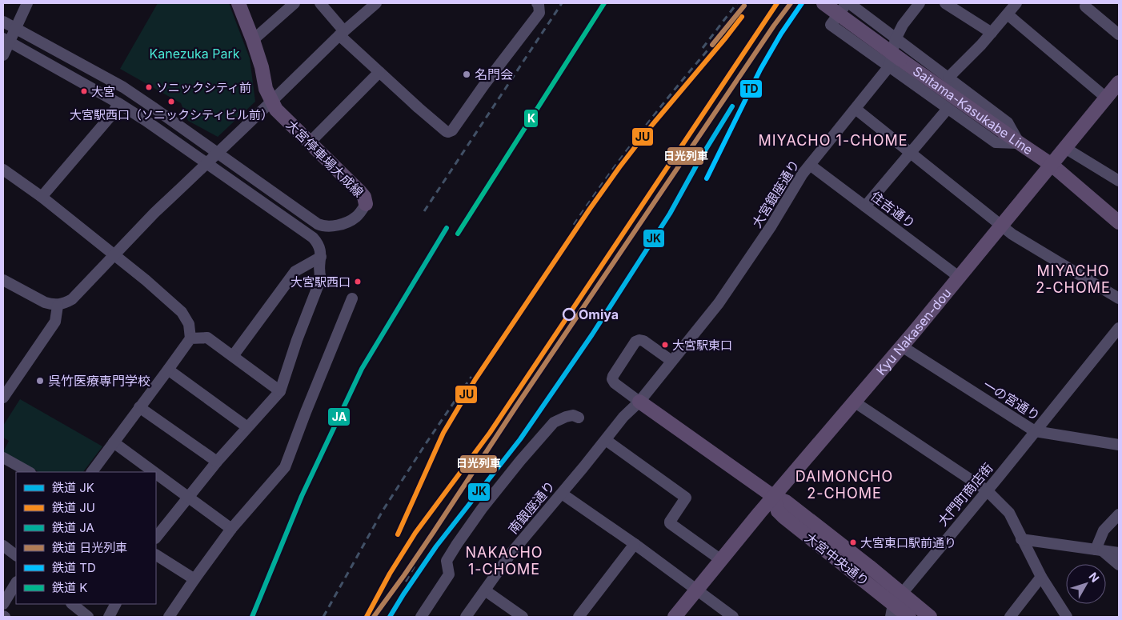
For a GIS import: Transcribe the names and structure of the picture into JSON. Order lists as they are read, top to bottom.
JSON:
{
  "streets": {
    "main road": [
      "Saitama-Kasukabe Line",
      "大宮停車場大成線",
      "Kyu Nakasen-dou",
      "大宮中央通り"
    ],
    "street": [
      "大宮銀座通り",
      "住吉通り",
      "一の宮通り",
      "大門町商店街",
      "南銀座通り"
    ]
  },
  "crossings": [
    ["Saitama-Kasukabe Line", "大宮銀座通り"],
    ["Saitama-Kasukabe Line", "Kyu Nakasen-dou"],
    ["大宮銀座通り", "住吉通り"],
    ["大宮銀座通り", "南銀座通り"],
    ["大宮銀座通り", "大宮中央通り"],
    ["住吉通り", "Kyu Nakasen-dou"],
    ["Kyu Nakasen-dou", "一の宮通り"],
    ["Kyu Nakasen-dou", "大宮中央通り"],
    ["一の宮通り", "大門町商店街"],
    ["大門町商店街", "大宮中央通り"],
    ["南銀座通り", "大宮中央通り"]
  ],
  "districts": [
    "MIYACHO 1-CHOME",
    "MIYACHO 2-CHOME",
    "DAIMONCHO 2-CHOME",
    "NAKACHO 1-CHOME"
  ],
  "parks": ["Kanezuka Park"],
  "places": [
    "名門会",
    "ソニックシティ前",
    "大宮",
    "大宮駅西口（ソニックシティビル前）",
    "大宮駅西口",
    "Omiya",
    "大宮駅東口",
    "呉竹医療専門学校",
    "大宮東口駅前通り"
  ],
  "lines": [
    "rail line JU",
    "rail line 日光列車",
    "rail line TD",
    "rail line K",
    "rail line JK",
    "rail line JA"
  ],
  "legend": [
    "鉄道 JK",
    "鉄道 JU",
    "鉄道 JA",
    "鉄道 日光列車",
    "鉄道 TD",
    "鉄道 K"
  ],
  "north": "top right"
}
